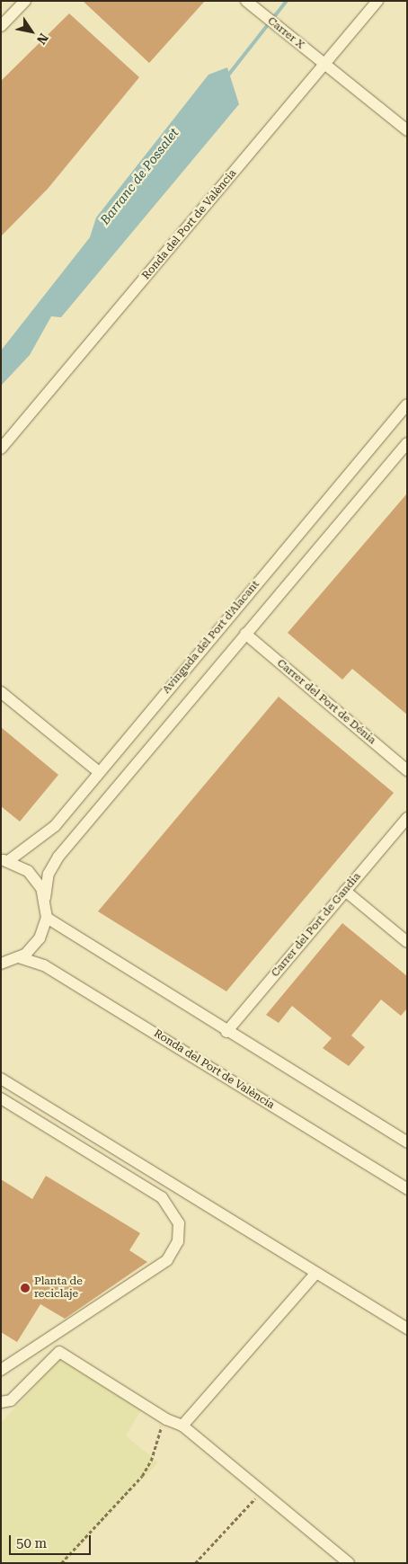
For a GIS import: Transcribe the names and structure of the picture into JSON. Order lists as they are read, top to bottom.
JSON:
{
  "streets": {
    "street": [
      "Carrer X",
      "Ronda del Port de València",
      "Avinguda del Port d'Alacant",
      "Carrer del Port de Dénia",
      "Carrer del Port de Gandia"
    ]
  },
  "crossings": [
    ["Carrer X", "Ronda del Port de València"]
  ],
  "water": ["Barranc de Possalet"],
  "places": ["Planta de reciclaje"],
  "scale_bar": "50 m",
  "north": "bottom right"
}
